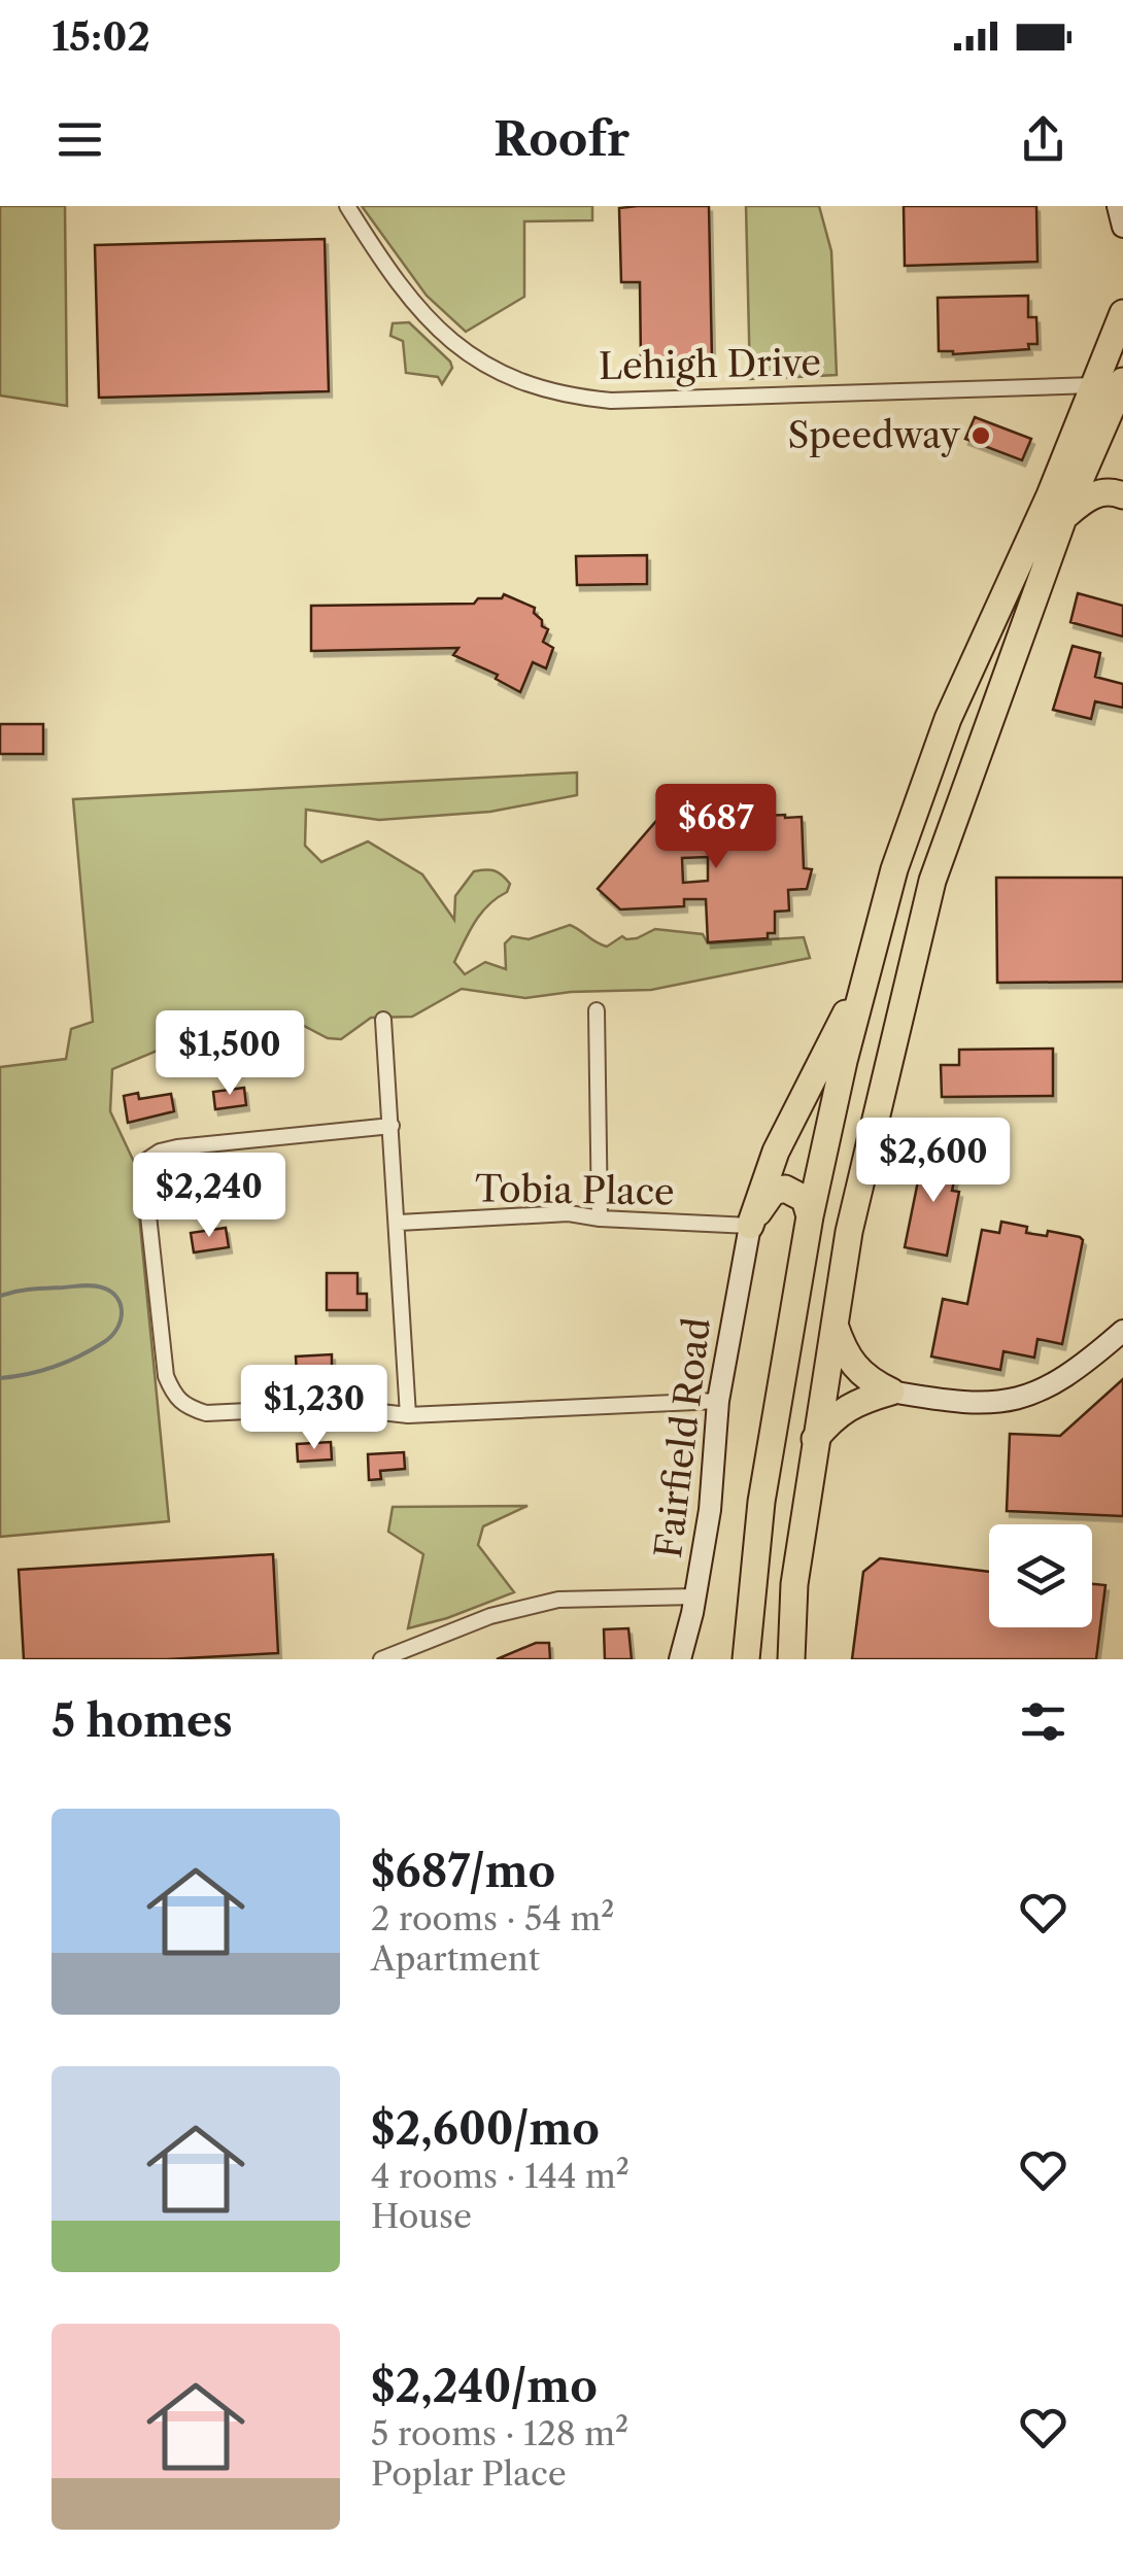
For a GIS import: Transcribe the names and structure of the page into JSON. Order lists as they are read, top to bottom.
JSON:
{
  "streets": {
    "street": ["Lehigh Drive", "Tobia Place", "Fairfield Road"]
  },
  "crossings": [
    ["Tobia Place", "Fairfield Road"]
  ],
  "places": ["Speedway"],
  "page": {
    "status": "15:02",
    "header": "Roofr",
    "price": [
      "$687",
      "$1,500",
      "$2,600",
      "$2,240",
      "$1,230"
    ],
    "heading": "5 homes",
    "list": [
      {
        "name": "$687/mo",
        "note": "2 rooms · 54 m² · Apartment"
      },
      {
        "name": "$2,600/mo",
        "note": "4 rooms · 144 m² · House"
      },
      {
        "name": "$2,240/mo",
        "note": "5 rooms · 128 m² · Poplar Place"
      }
    ]
  }
}
